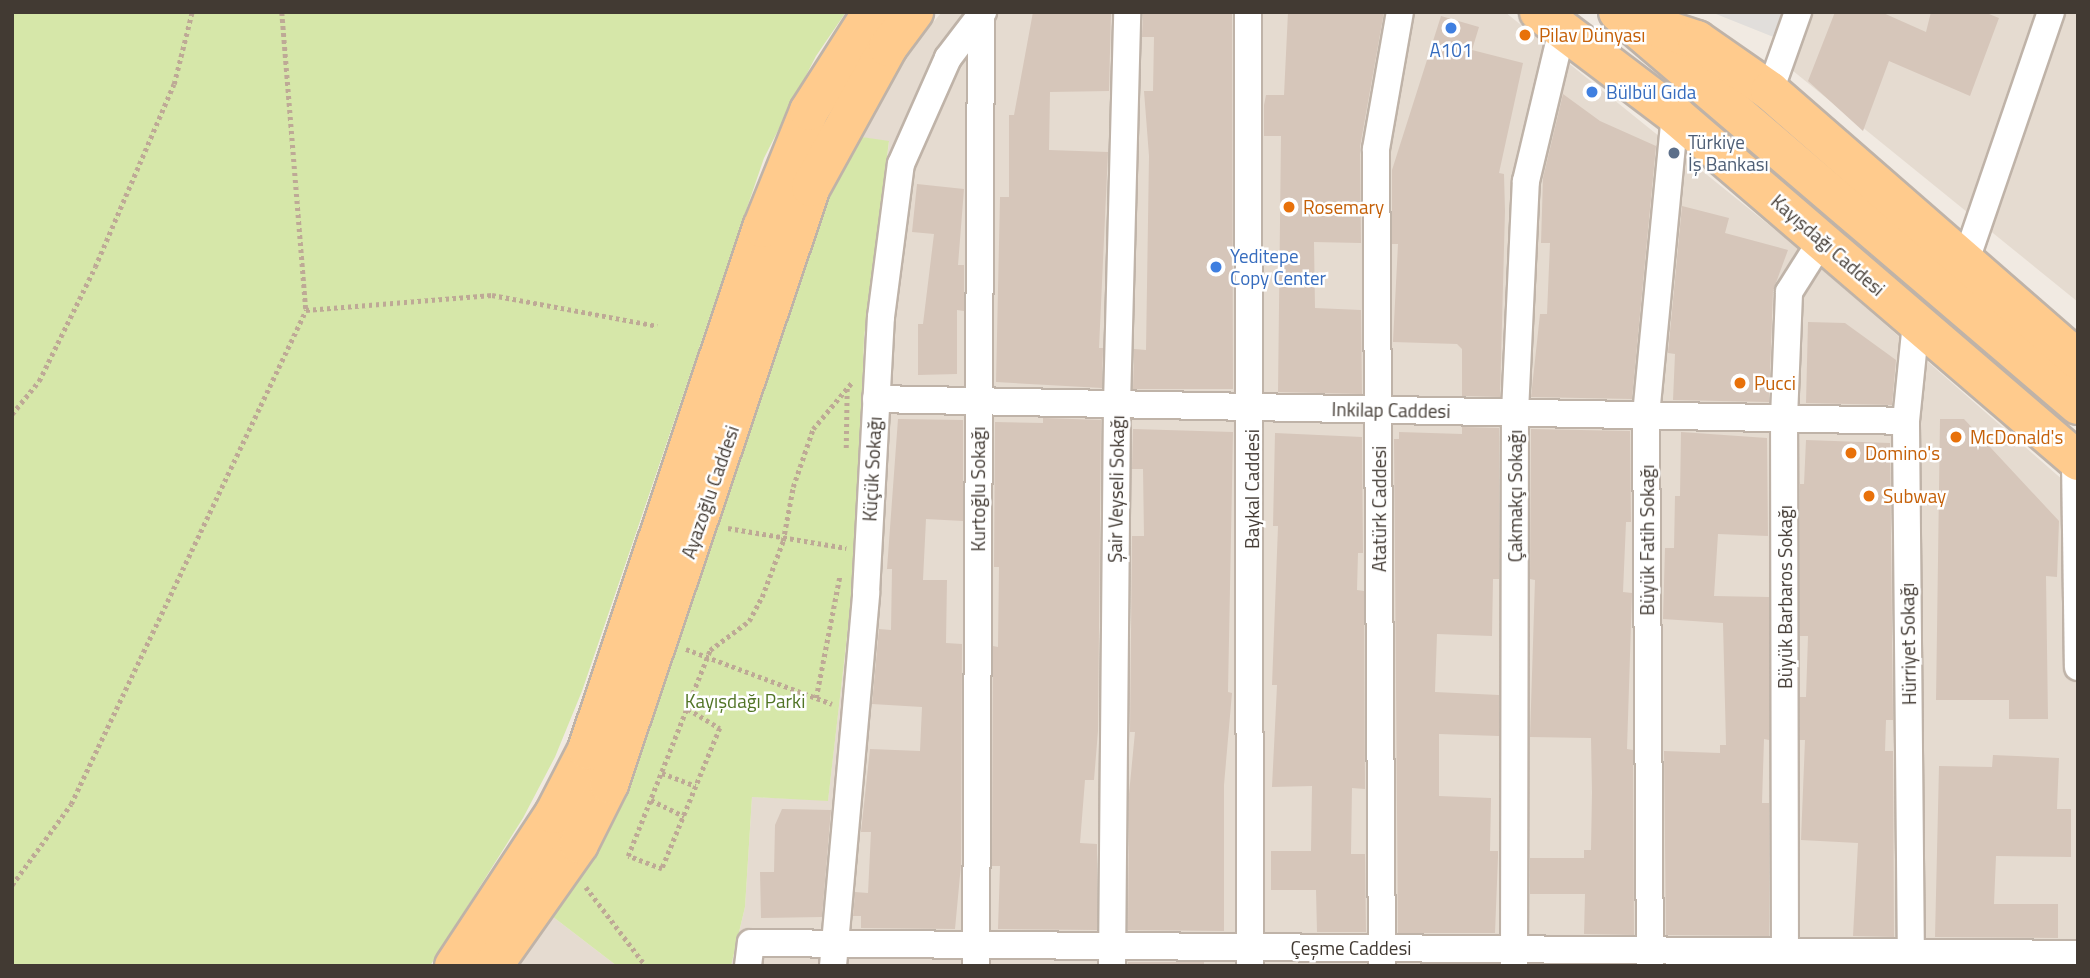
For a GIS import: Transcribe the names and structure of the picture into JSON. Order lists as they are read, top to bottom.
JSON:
{
  "streets": {
    "main road": ["Kayışdağı Caddesi", "Ayazoğlu Caddesi"],
    "street": [
      "Inkilap Caddesi",
      "Küçük Sokağı",
      "Kurtoğlu Sokağı",
      "Şair Veyseli Sokağı",
      "Baykal Caddesi",
      "Çakmakçı Sokağı",
      "Atatürk Caddesi",
      "Büyük Fatih Sokağı",
      "Büyük Barbaros Sokağı",
      "Hürriyet Sokağı",
      "Çeşme Caddesi"
    ]
  },
  "crossings": [
    ["Kayışdağı Caddesi", "Çakmakçı Sokağı"],
    ["Kayışdağı Caddesi", "Büyük Fatih Sokağı"],
    ["Kayışdağı Caddesi", "Büyük Barbaros Sokağı"],
    ["Kayışdağı Caddesi", "Hürriyet Sokağı"],
    ["Inkilap Caddesi", "Küçük Sokağı"],
    ["Inkilap Caddesi", "Kurtoğlu Sokağı"],
    ["Inkilap Caddesi", "Şair Veyseli Sokağı"],
    ["Inkilap Caddesi", "Baykal Caddesi"],
    ["Inkilap Caddesi", "Çakmakçı Sokağı"],
    ["Inkilap Caddesi", "Atatürk Caddesi"],
    ["Inkilap Caddesi", "Büyük Fatih Sokağı"],
    ["Inkilap Caddesi", "Büyük Barbaros Sokağı"],
    ["Inkilap Caddesi", "Hürriyet Sokağı"],
    ["Küçük Sokağı", "Kurtoğlu Sokağı"],
    ["Küçük Sokağı", "Çeşme Caddesi"],
    ["Kurtoğlu Sokağı", "Çeşme Caddesi"],
    ["Şair Veyseli Sokağı", "Çeşme Caddesi"],
    ["Baykal Caddesi", "Çeşme Caddesi"],
    ["Çakmakçı Sokağı", "Çeşme Caddesi"],
    ["Atatürk Caddesi", "Çeşme Caddesi"],
    ["Büyük Fatih Sokağı", "Çeşme Caddesi"],
    ["Büyük Barbaros Sokağı", "Çeşme Caddesi"],
    ["Hürriyet Sokağı", "Çeşme Caddesi"]
  ],
  "parks": ["Kayışdağı Parki"],
  "places": [
    "A101",
    "Pilav Dünyası",
    "Bülbül Gıda",
    "Türkiye İş Bankası",
    "Rosemary",
    "Yeditepe Copy Center",
    "Pucci",
    "McDonald's",
    "Domino's",
    "Subway"
  ]
}
